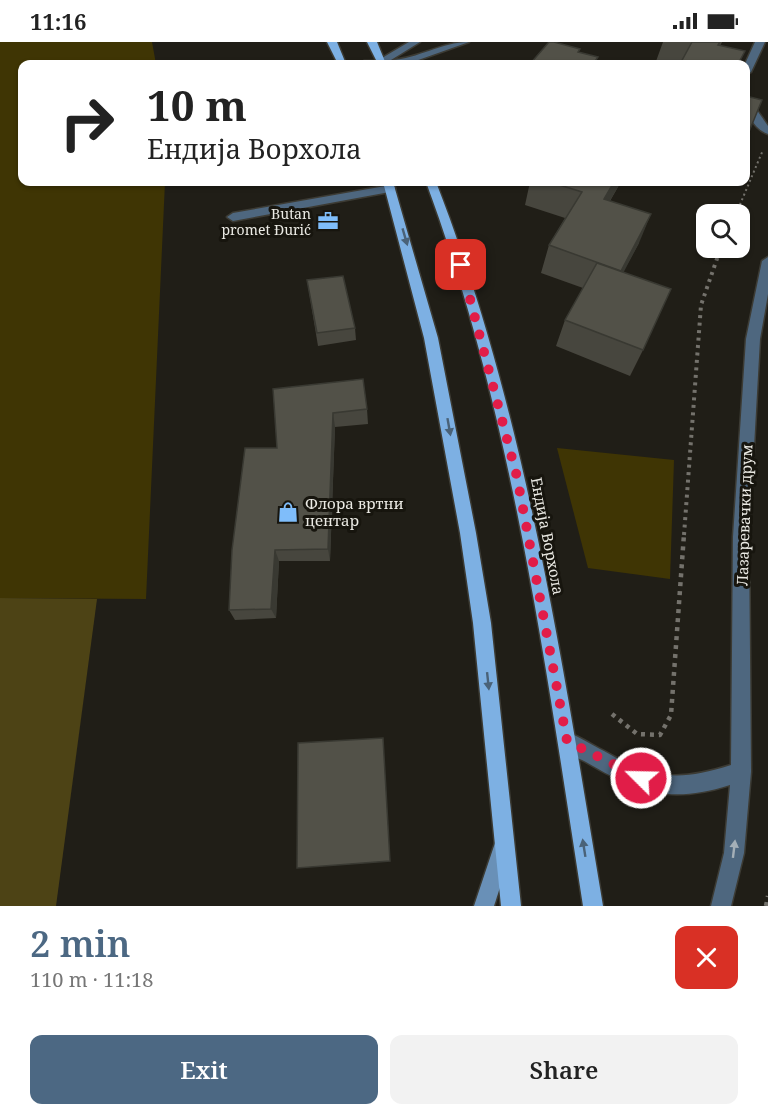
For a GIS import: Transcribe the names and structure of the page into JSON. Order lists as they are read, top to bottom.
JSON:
{
  "streets": {
    "main road": ["Ендија Ворхола"],
    "street": ["Лазаревачки друм"]
  },
  "places": {
    "office": ["Butan promet Đurić"],
    "shop": ["Флора вртни центар"]
  },
  "page": {
    "status": "11:16",
    "turn": ["10 m", "Ендија Ворхола"],
    "heading": ["2 min", "110 m · 11:18"],
    "buttons": ["Exit", "Share"]
  }
}
